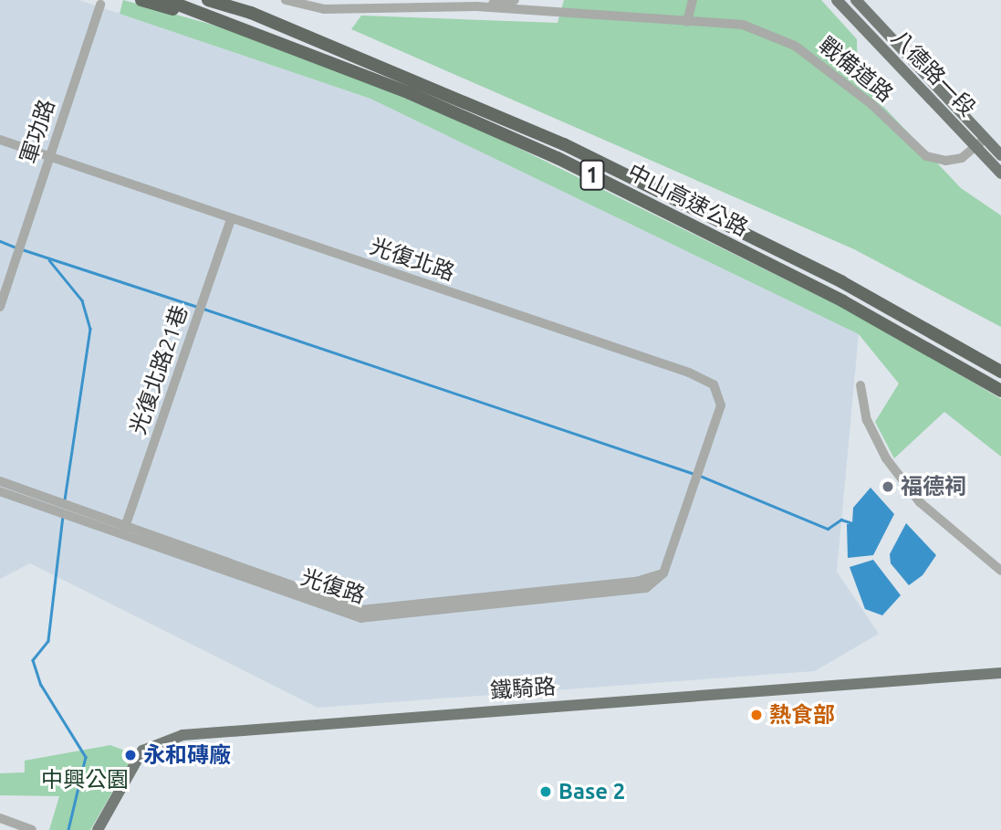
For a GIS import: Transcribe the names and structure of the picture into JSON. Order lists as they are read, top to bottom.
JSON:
{
  "streets": {
    "highway": ["1", "中山高速公路"],
    "main road": ["八德路一段", "鐵騎路"],
    "street": [
      "戰備道路",
      "軍功路",
      "光復北路",
      "光復北路21巷",
      "光復路"
    ]
  },
  "crossings": [
    ["戰備道路", "八德路一段"],
    ["軍功路", "光復北路"],
    ["光復北路", "光復北路21巷"],
    ["光復北路", "光復路"],
    ["光復北路21巷", "光復路"]
  ],
  "parks": ["中興公園"],
  "places": [
    "福德祠",
    "熱食部",
    "永和磚廠",
    "Base 2"
  ]
}
